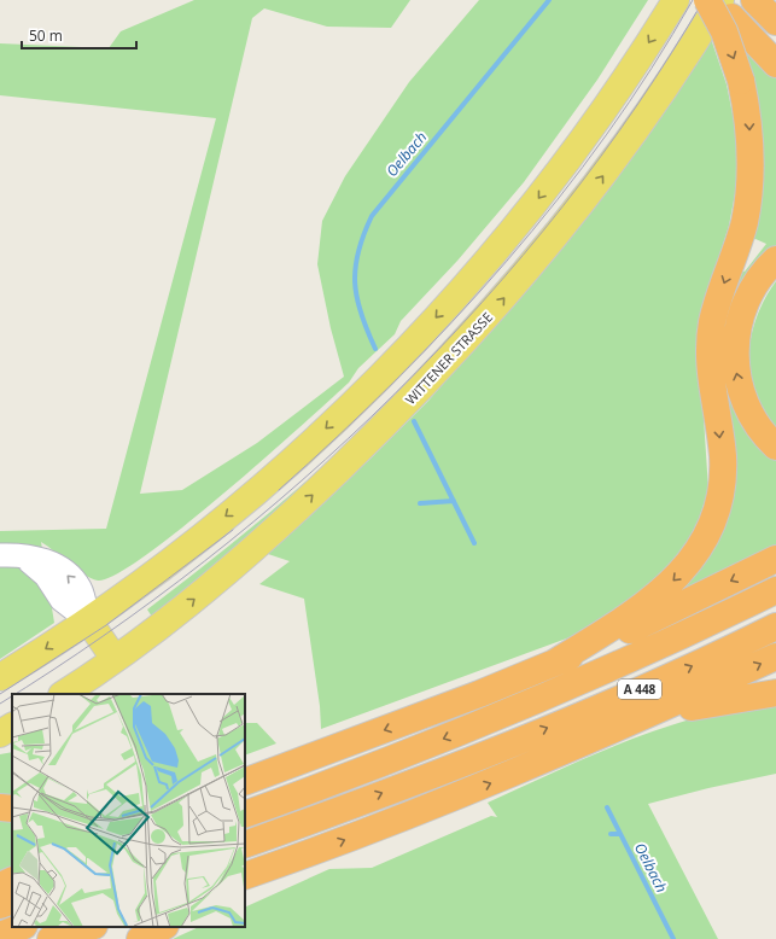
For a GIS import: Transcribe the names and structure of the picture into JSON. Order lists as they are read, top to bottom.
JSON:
{
  "streets": {
    "highway": ["A 448"],
    "main road": ["WITTENER STRASSE"]
  },
  "water": ["Oelbach"],
  "scale_bar": "50 m"
}
